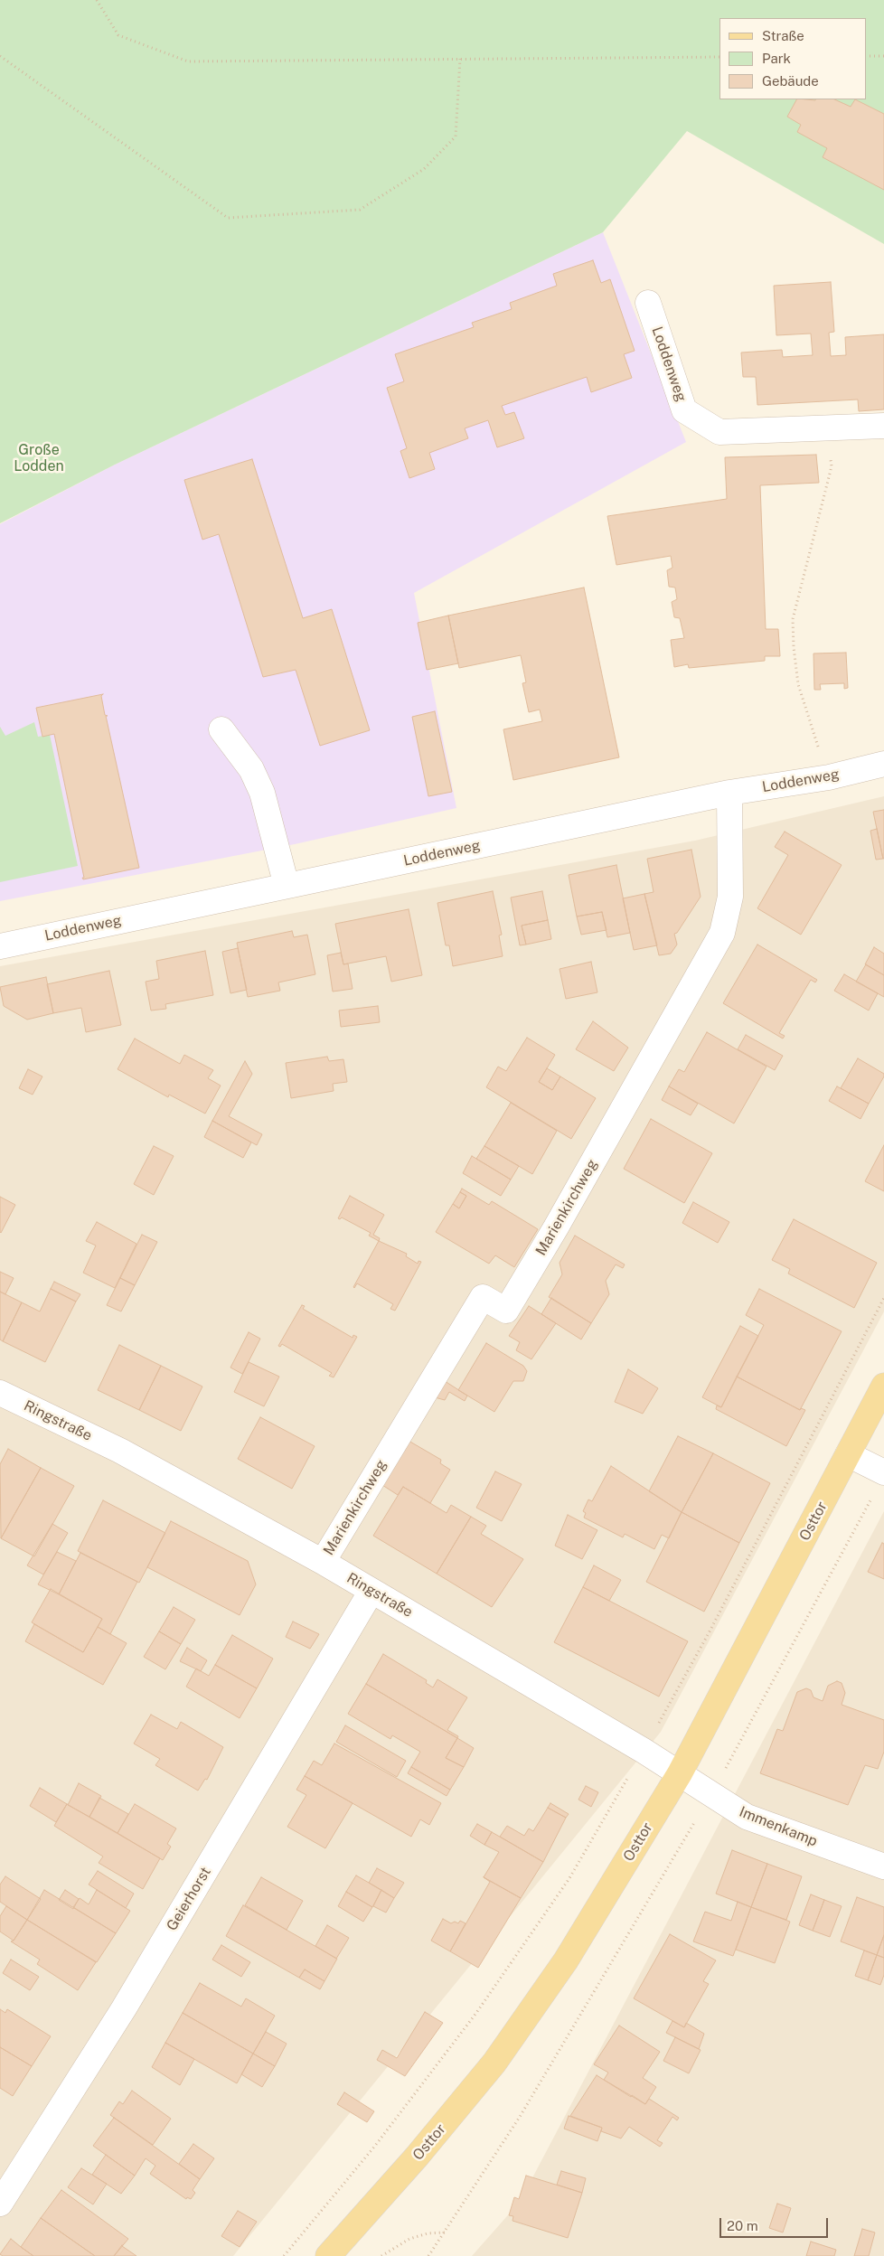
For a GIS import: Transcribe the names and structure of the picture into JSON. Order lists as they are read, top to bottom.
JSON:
{
  "streets": {
    "main road": ["Osttor"],
    "street": [
      "Loddenweg",
      "Marienkirchweg",
      "Ringstraße",
      "Immenkamp",
      "Geierhorst"
    ]
  },
  "crossings": [
    ["Loddenweg", "Marienkirchweg"],
    ["Marienkirchweg", "Ringstraße"],
    ["Ringstraße", "Osttor"],
    ["Ringstraße", "Immenkamp"],
    ["Ringstraße", "Geierhorst"],
    ["Osttor", "Immenkamp"]
  ],
  "parks": ["Große Lodden"],
  "legend": ["Straße", "Park", "Gebäude"],
  "scale_bar": "20 m"
}
